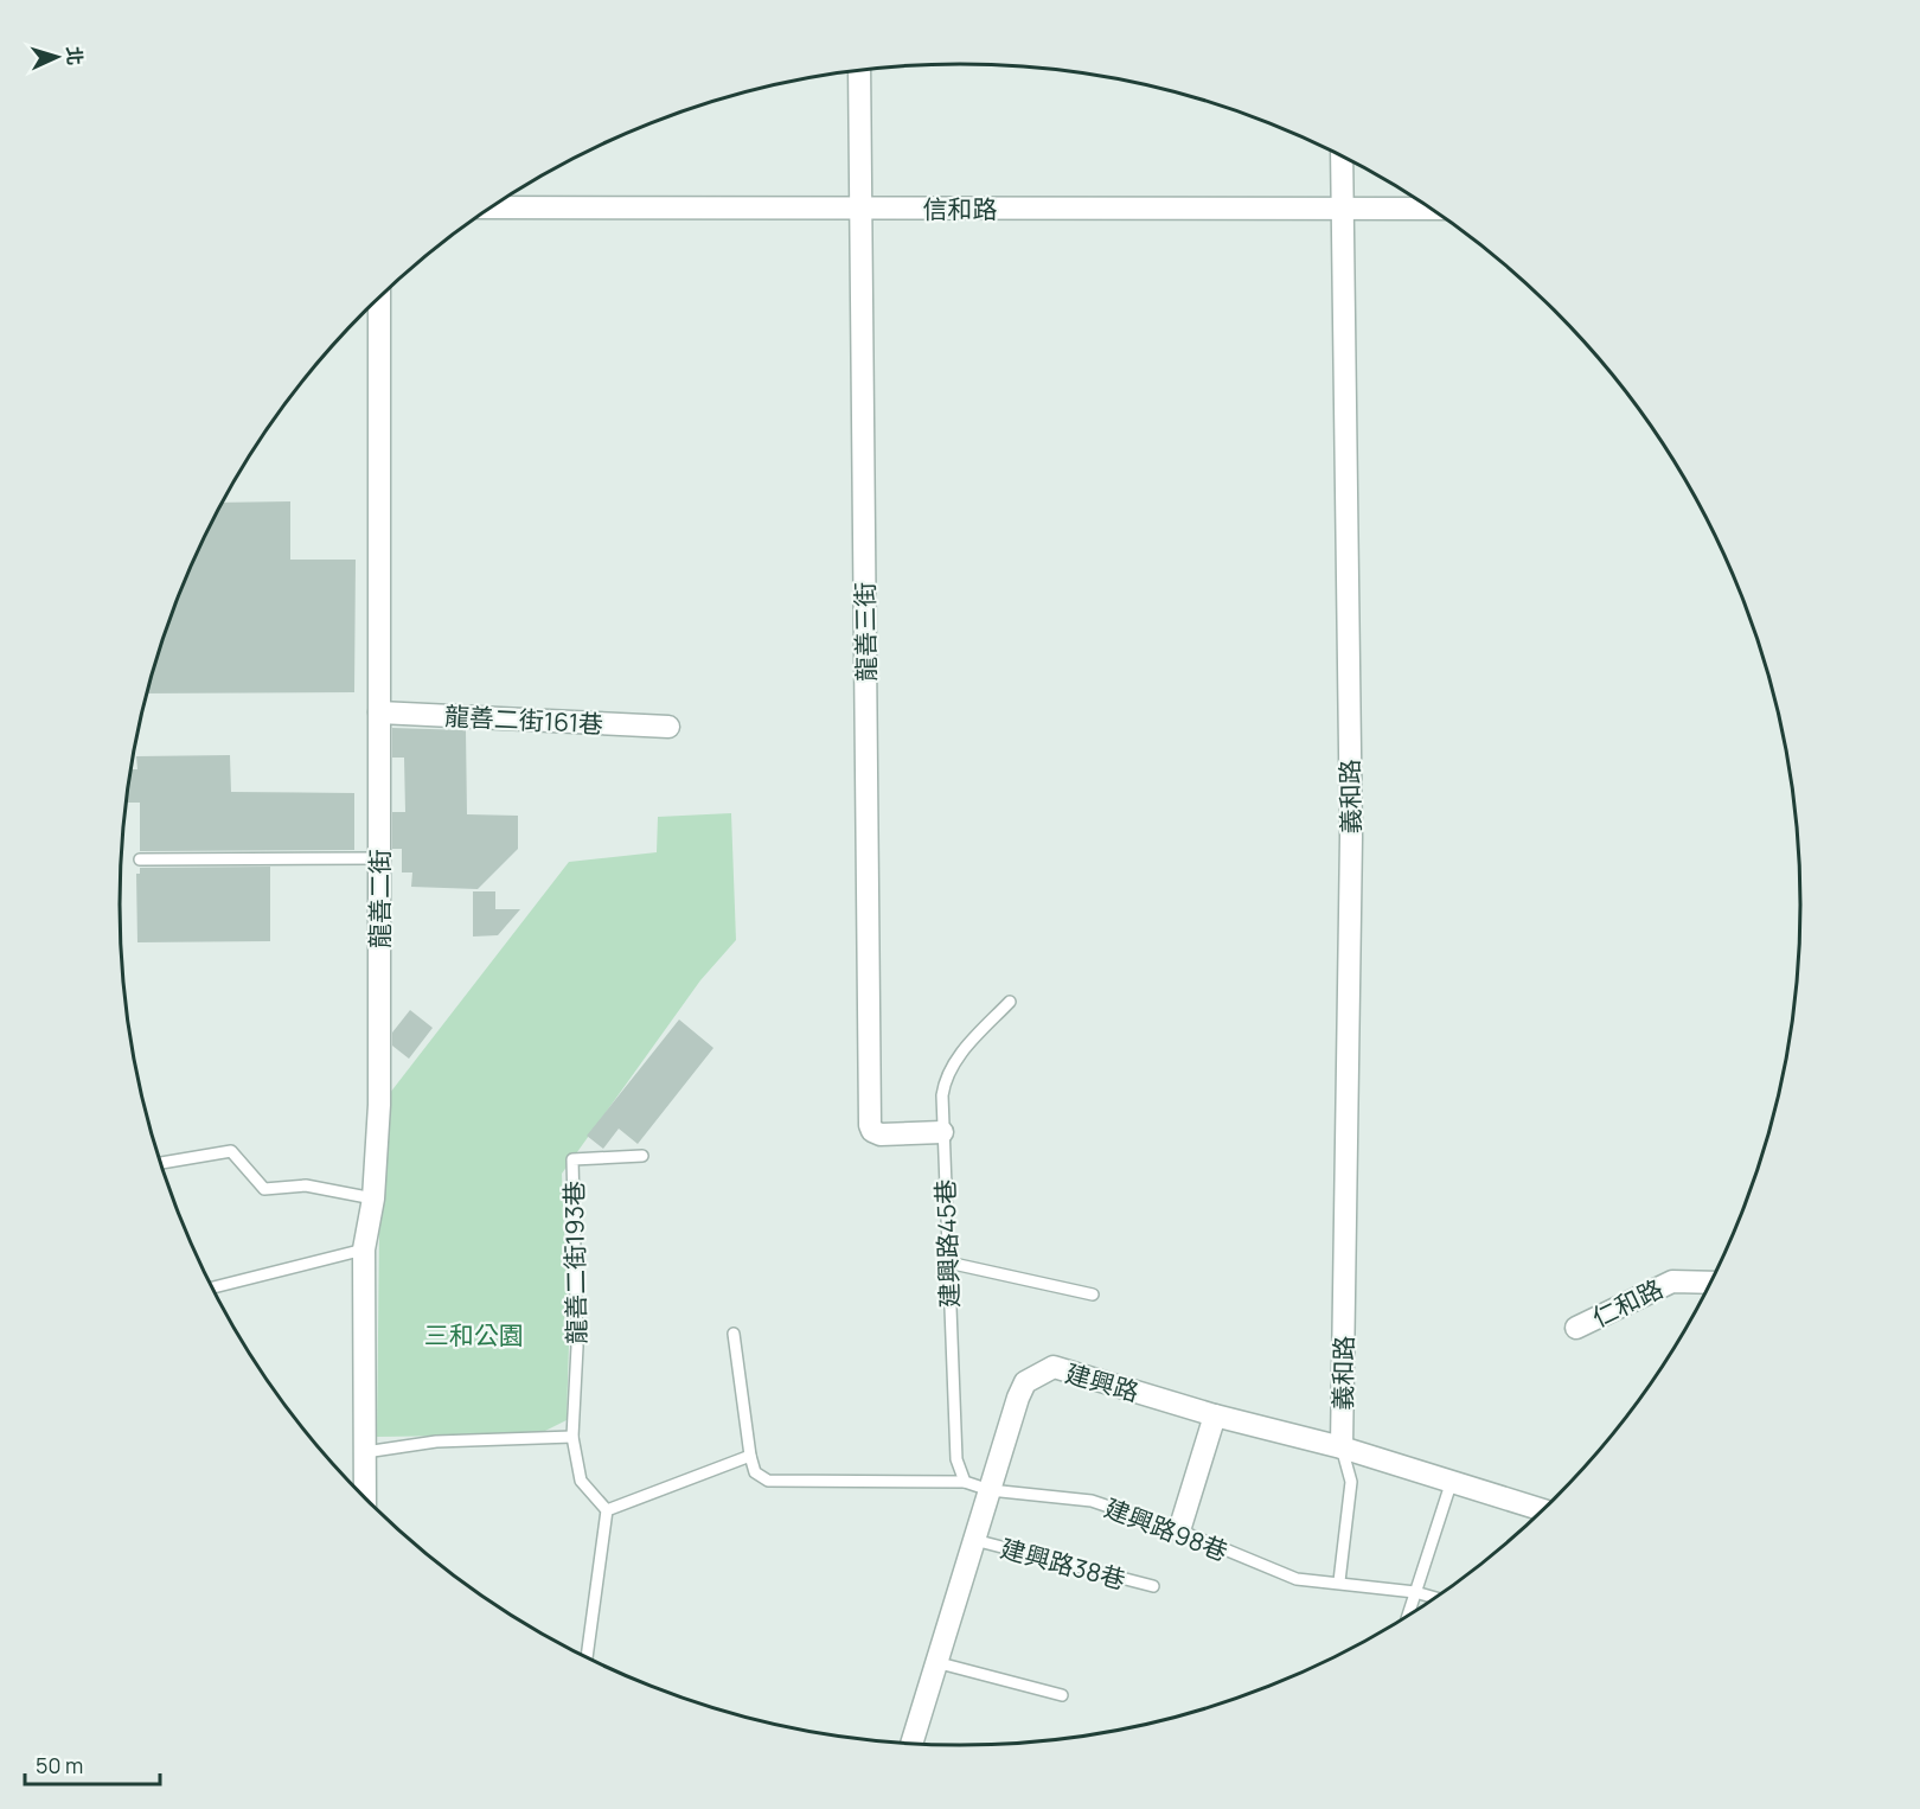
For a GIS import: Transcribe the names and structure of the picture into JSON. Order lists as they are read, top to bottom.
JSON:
{
  "streets": {
    "street": [
      "信和路",
      "龍善三街",
      "龍善二街161巷",
      "義和路",
      "龍善二街",
      "仁和路",
      "建興路"
    ],
    "lane": [
      "建興路45巷",
      "龍善二街193巷",
      "建興路98巷",
      "建興路38巷"
    ]
  },
  "crossings": [
    ["信和路", "龍善三街"],
    ["信和路", "義和路"],
    ["龍善三街", "建興路45巷"],
    ["龍善二街161巷", "龍善二街"],
    ["義和路", "建興路"],
    ["建興路", "建興路98巷"],
    ["建興路", "建興路38巷"]
  ],
  "parks": ["三和公園"],
  "scale_bar": "50 m",
  "north": "right"
}
